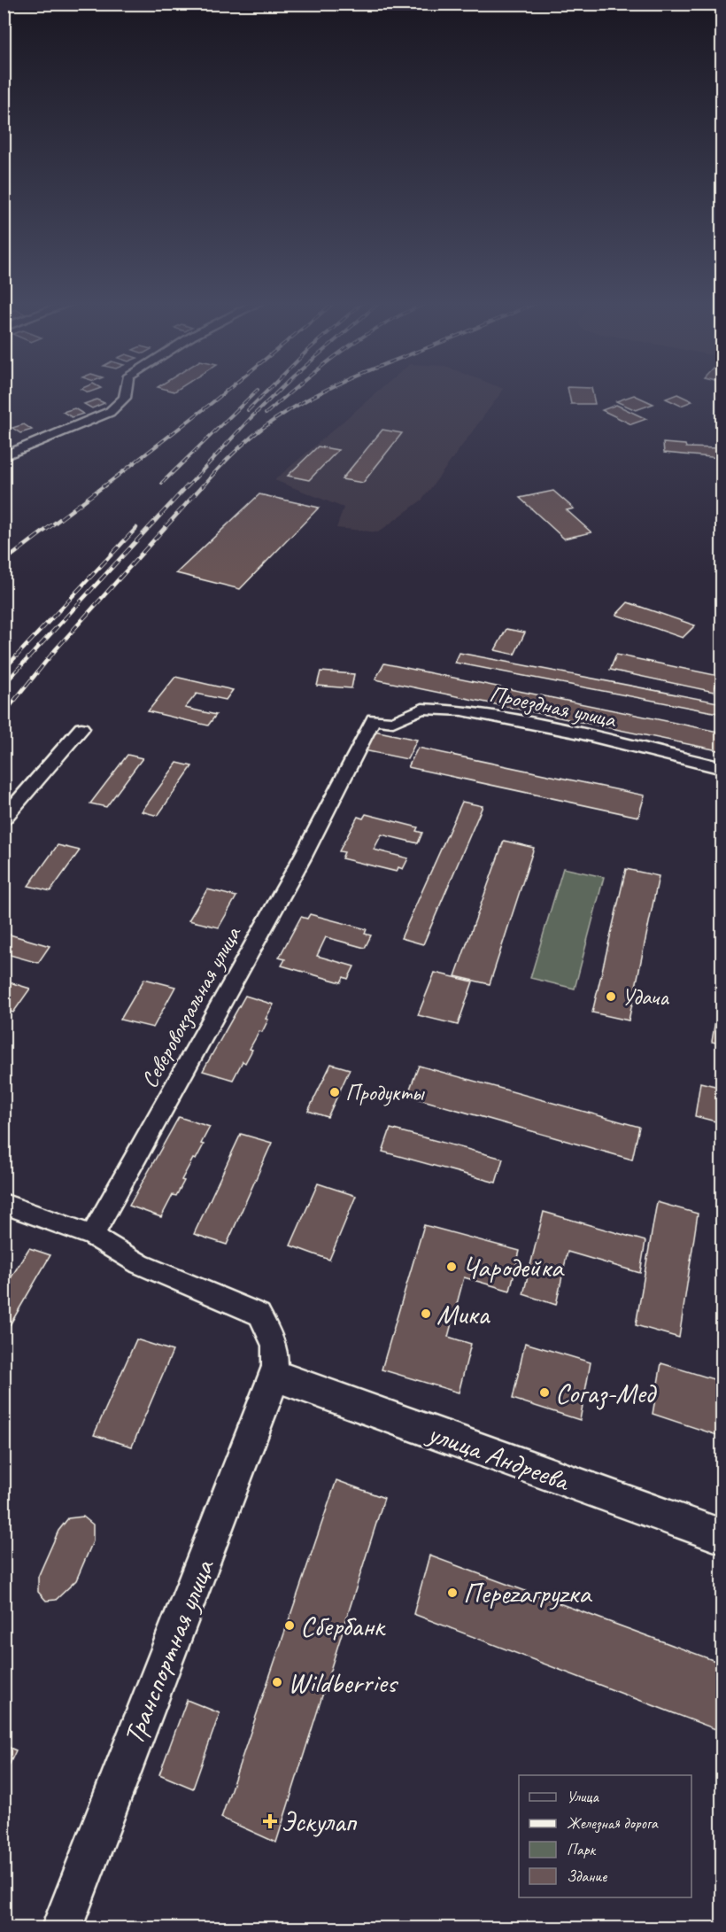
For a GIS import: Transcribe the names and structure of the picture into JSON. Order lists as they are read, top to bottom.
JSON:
{
  "streets": {
    "street": [
      "Проездная улица",
      "Северовокзальная улица",
      "улица Андреева",
      "Транспортная улица"
    ]
  },
  "crossings": [
    ["Проездная улица", "Северовокзальная улица"],
    ["улица Андреева", "Транспортная улица"]
  ],
  "places": {
    "other": [
      "Удача",
      "Продукты",
      "Чародейка",
      "Мика",
      "Согаз-Мед",
      "Переzагруzка",
      "Сбербанк",
      "Wildberries"
    ],
    "health": ["Эскулап"]
  },
  "legend": [
    "Улица",
    "Железная дорога",
    "Парк",
    "Здание"
  ]
}
